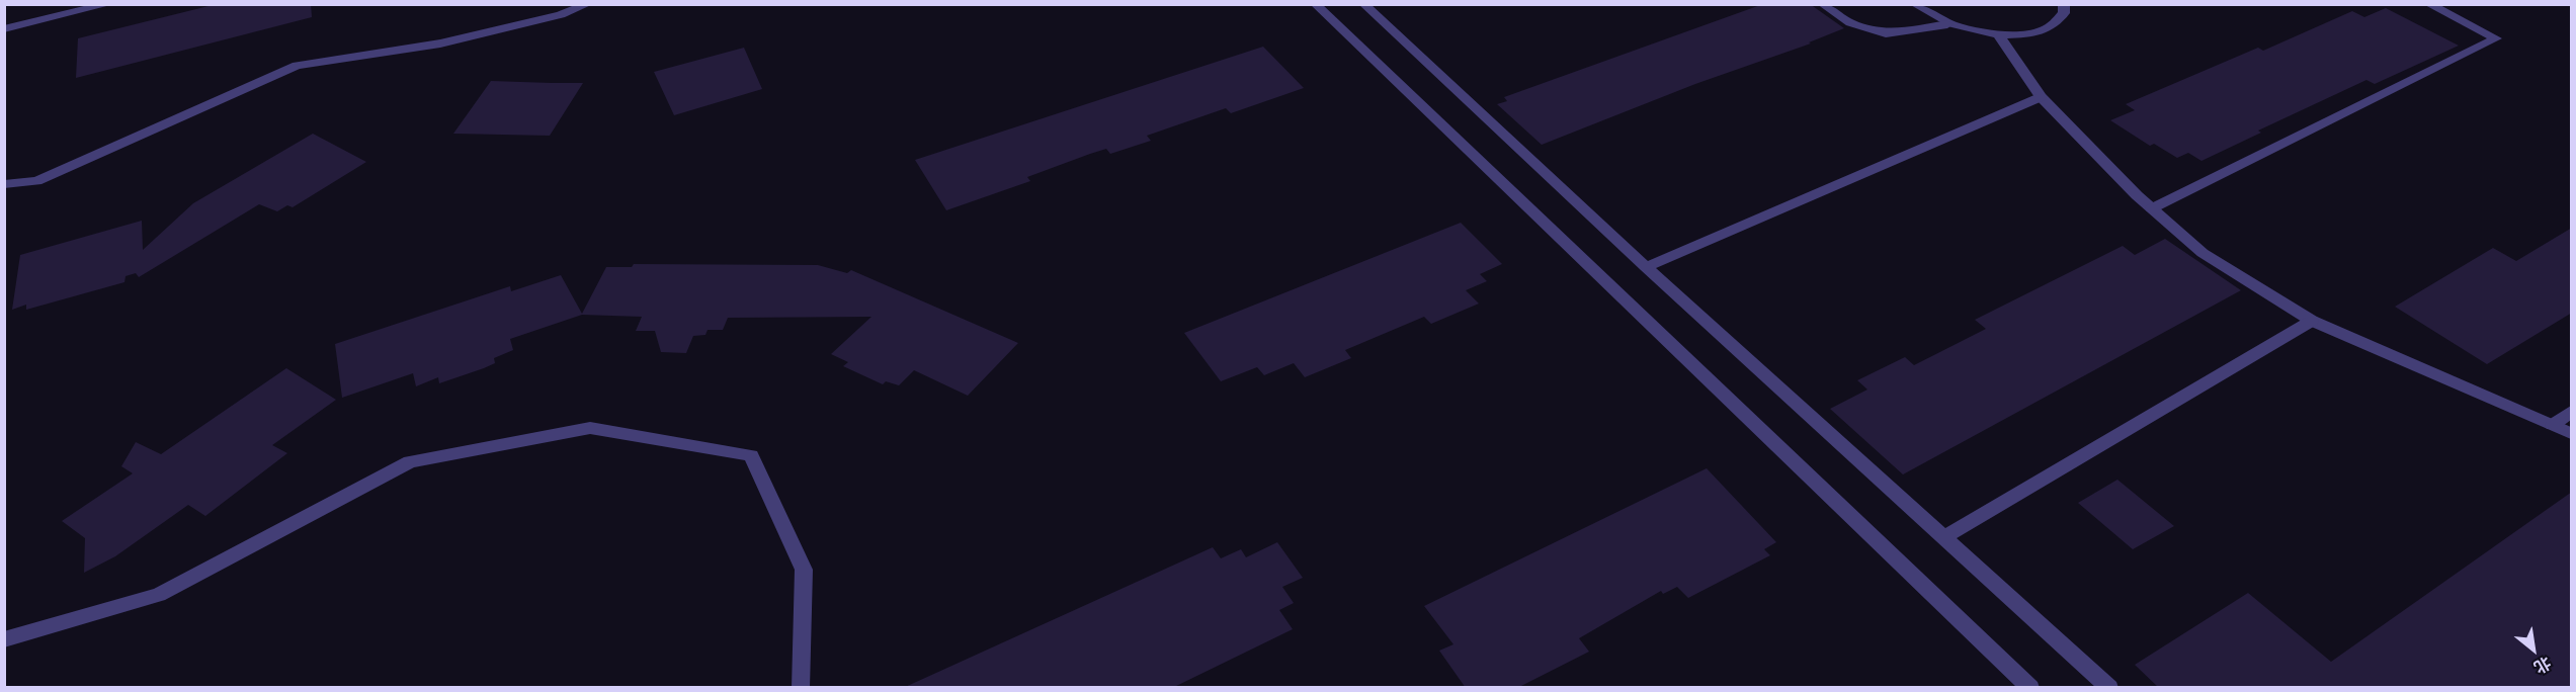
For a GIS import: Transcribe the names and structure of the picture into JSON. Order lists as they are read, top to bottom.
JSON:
{
  "north": "bottom right"
}
